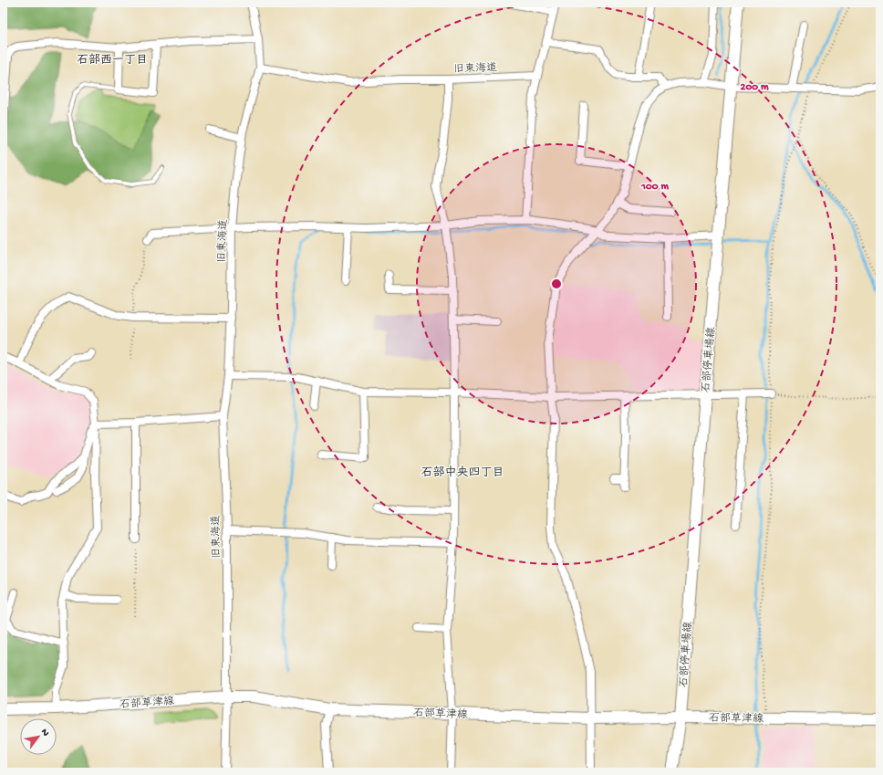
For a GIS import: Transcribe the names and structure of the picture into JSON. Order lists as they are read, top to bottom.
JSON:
{
  "streets": {
    "main road": ["石部停車場線", "石部草津線"],
    "street": ["旧東海道"]
  },
  "crossings": [
    ["旧東海道", "石部草津線"],
    ["石部停車場線", "石部草津線"]
  ],
  "districts": ["石部西一丁目", "石部中央四丁目"],
  "north": "top right",
  "rings": ["200 m", "100 m"]
}
